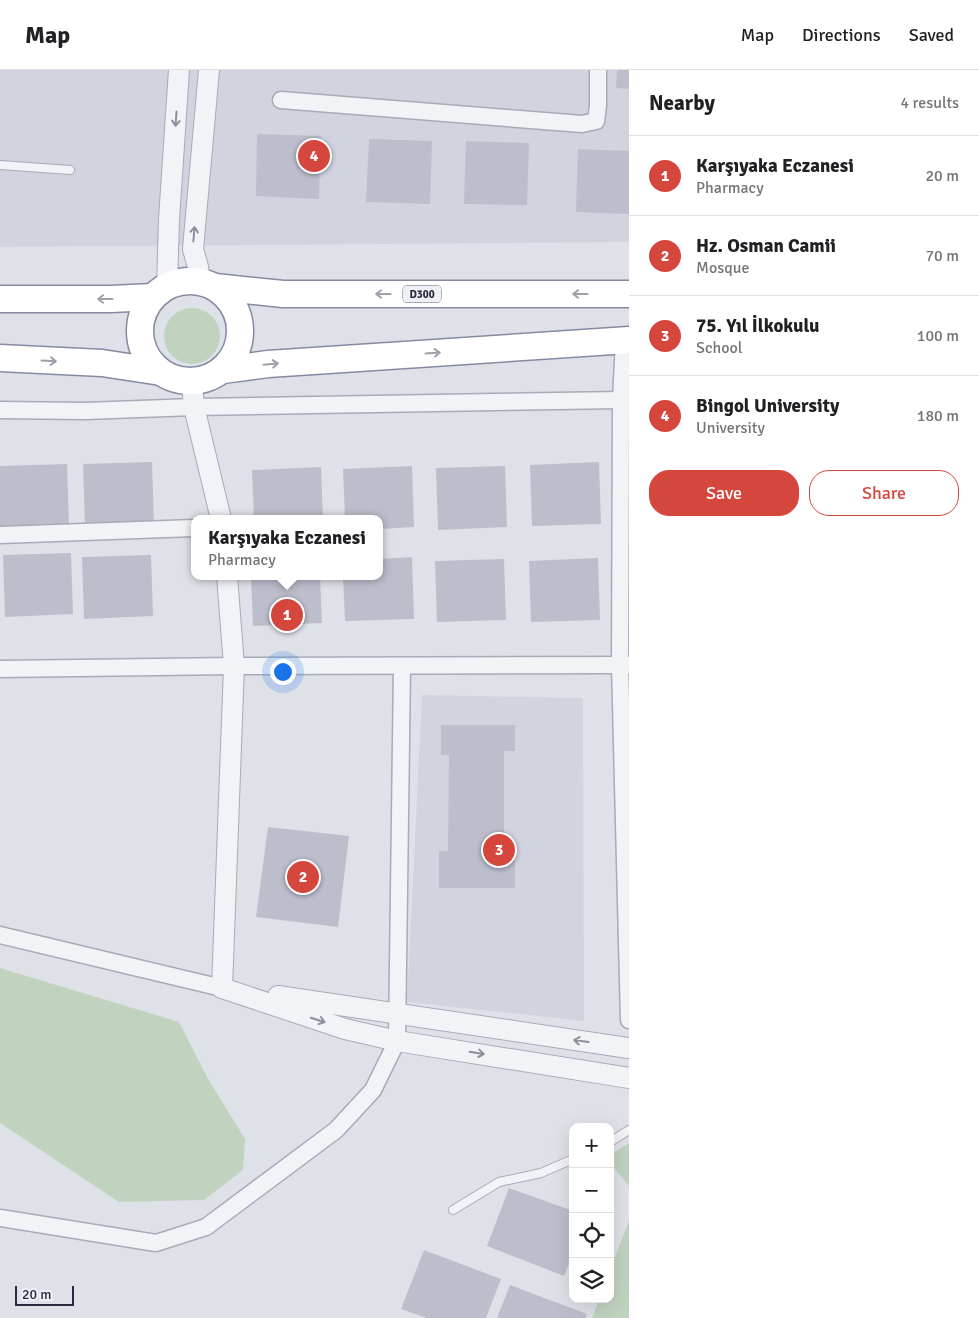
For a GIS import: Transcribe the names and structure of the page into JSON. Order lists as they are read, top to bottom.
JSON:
{
  "streets": {
    "highway": ["D300"]
  },
  "scale_bar": "20 m",
  "page": {
    "header": "Map",
    "nav": ["Map", "Directions", "Saved"],
    "heading": ["Nearby", "4 results"],
    "list": [
      {
        "mark": "1",
        "name": "Karşıyaka Eczanesi",
        "note": "Pharmacy",
        "value": "20 m"
      },
      {
        "mark": "2",
        "name": "Hz. Osman Camii",
        "note": "Mosque",
        "value": "70 m"
      },
      {
        "mark": "3",
        "name": "75. Yıl İlkokulu",
        "note": "School",
        "value": "100 m"
      },
      {
        "mark": "4",
        "name": "Bingol University",
        "note": "University",
        "value": "180 m"
      }
    ],
    "pins": [
      "4",
      "1",
      "3",
      "2"
    ],
    "buttons": ["Save", "Share"],
    "popup": ["Karşıyaka Eczanesi", "Pharmacy"],
    "map_buttons": ["+", "−"],
    "scale": "20 m"
  }
}
